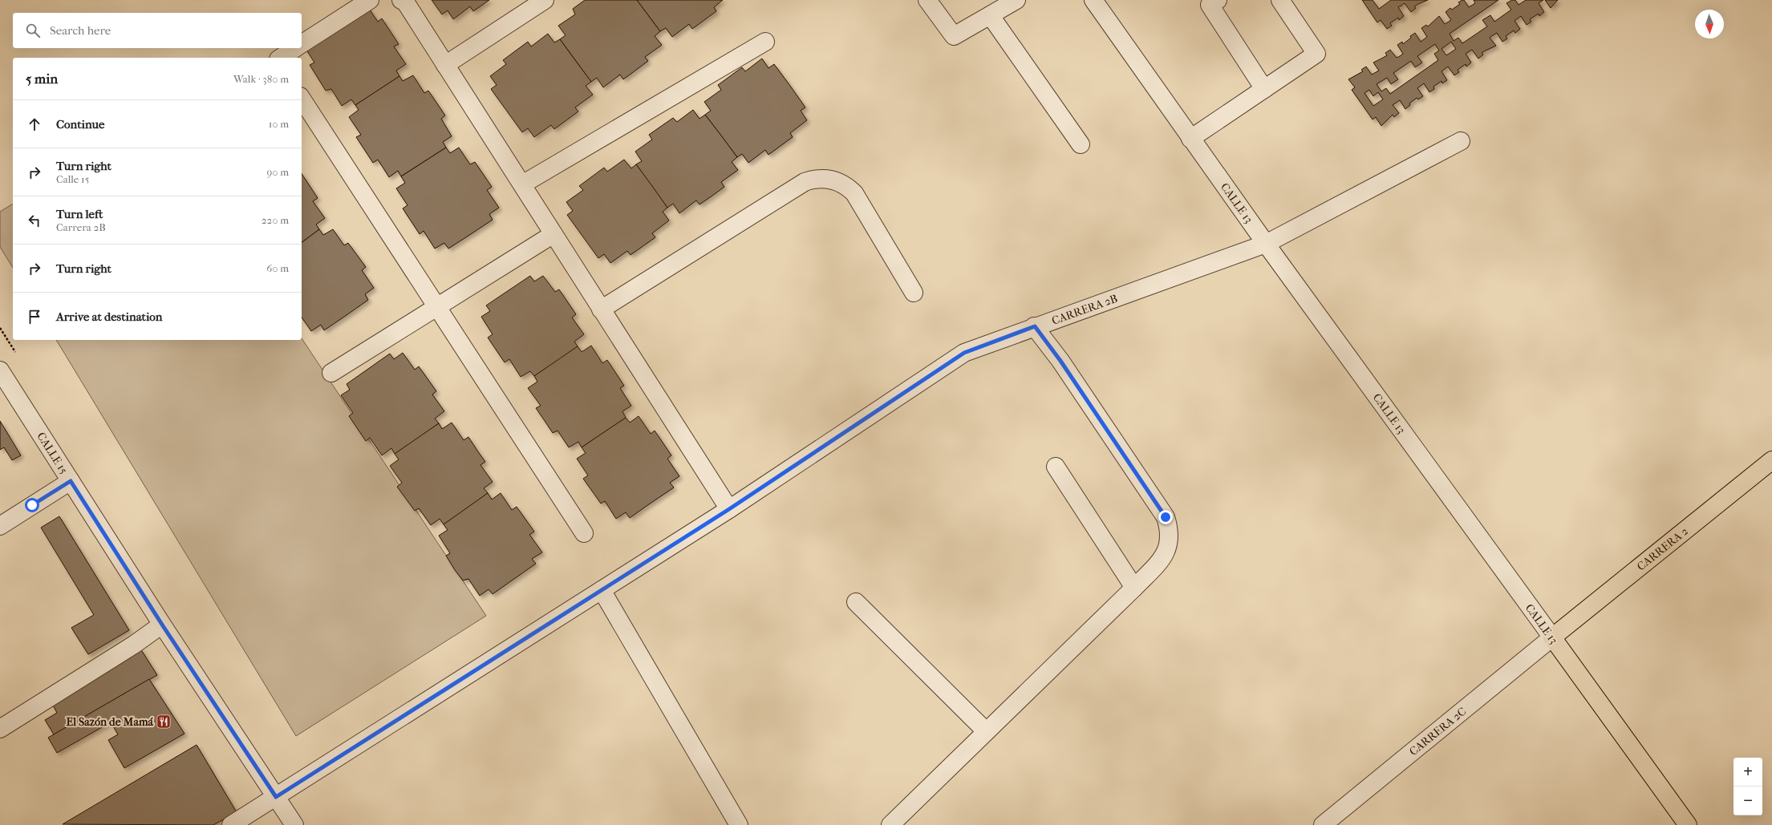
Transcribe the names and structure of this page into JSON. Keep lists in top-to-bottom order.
{
  "streets": {
    "main road": ["CALLE 13", "CARRERA 2"],
    "street": ["CARRERA 2B", "CALLE 15", "CARRERA 2C"]
  },
  "crossings": [
    ["CALLE 13", "CARRERA 2B"],
    ["CALLE 13", "CARRERA 2"],
    ["CALLE 13", "CARRERA 2C"],
    ["CARRERA 2B", "CALLE 15"],
    ["CARRERA 2", "CARRERA 2C"]
  ],
  "places": {
    "restaurant": ["El Sazón de Mamá"]
  },
  "north": "bottom",
  "page": {
    "search": "Search here",
    "heading": ["5 min", "Walk · 380 m"],
    "list": [
      ["Continue", "10 m"],
      ["Turn right", "Calle 15", "90 m"],
      ["Turn left", "Carrera 2B", "220 m"],
      ["Turn right", "60 m"],
      "Arrive at destination"
    ],
    "map_buttons": ["+", "−"]
  }
}
